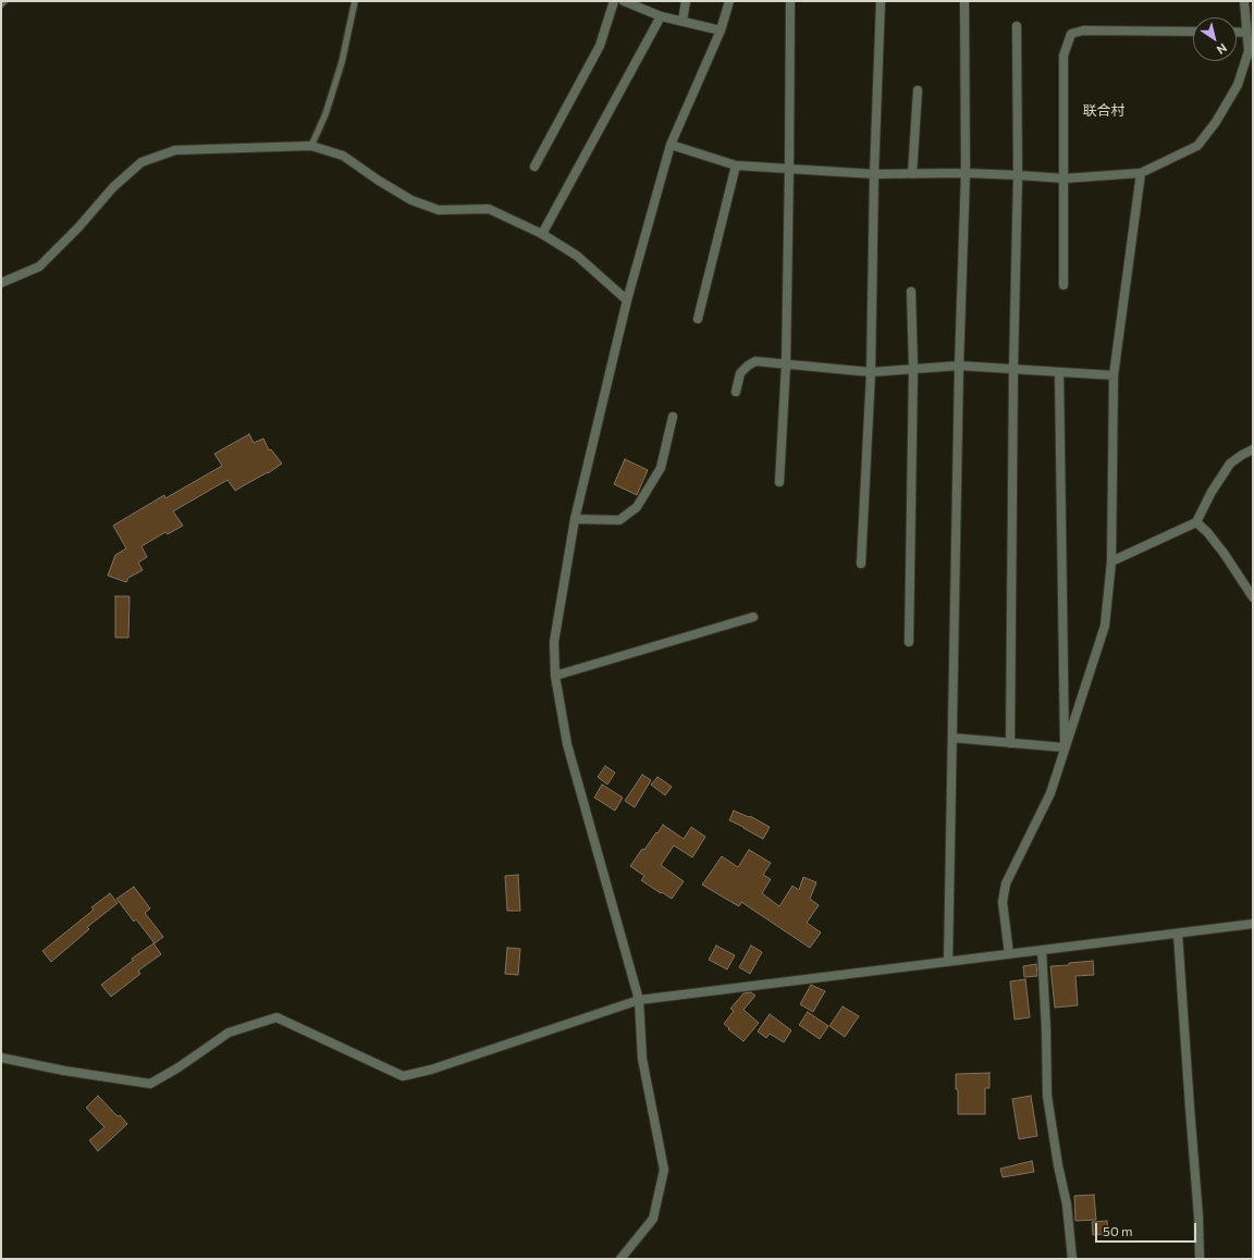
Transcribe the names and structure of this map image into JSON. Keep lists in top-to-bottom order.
{
  "districts": ["联合村"],
  "scale_bar": "50 m",
  "north": "bottom right"
}
